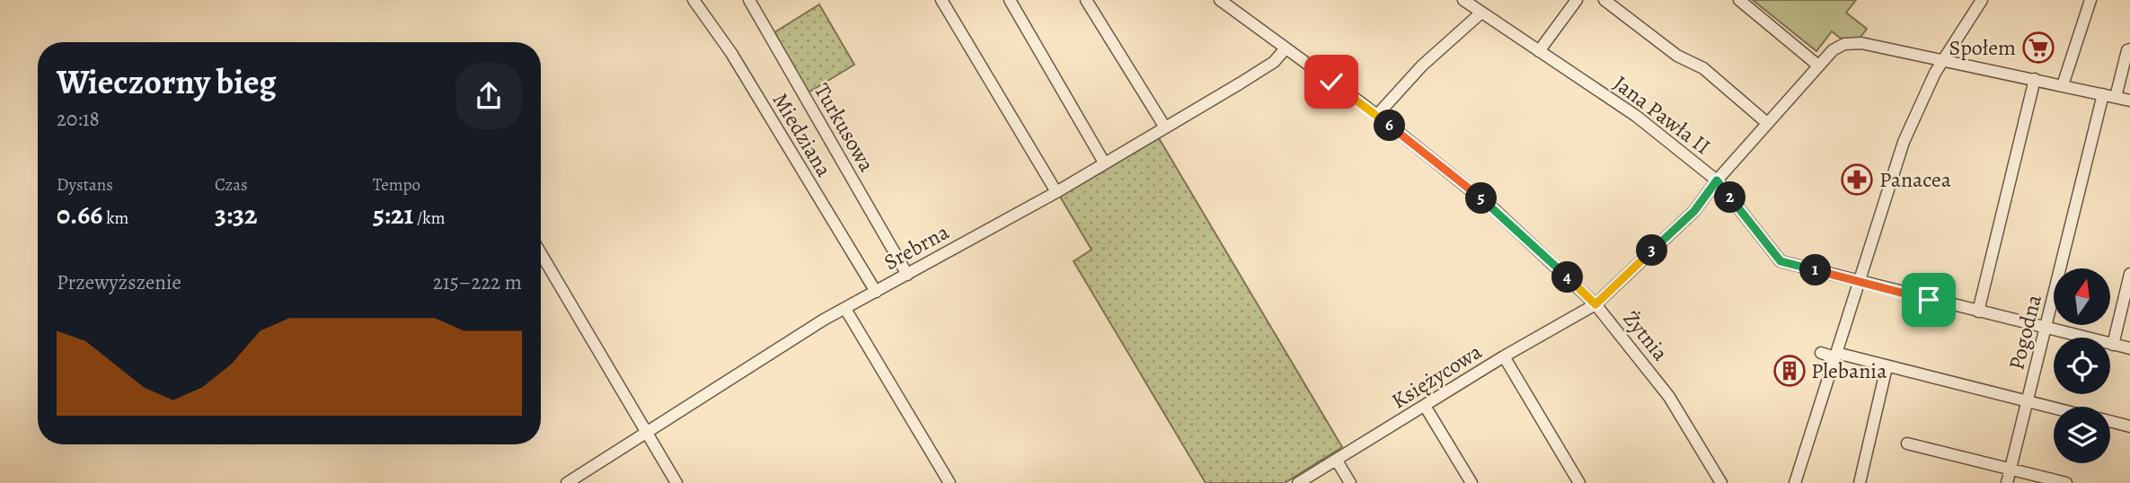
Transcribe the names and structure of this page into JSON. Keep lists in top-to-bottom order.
{
  "streets": {
    "street": [
      "Jana Pawła II",
      "Turkusowa",
      "Miedziana",
      "Srebrna",
      "Pogodna",
      "Żytnia",
      "Księżycowa"
    ]
  },
  "crossings": [
    ["Jana Pawła II", "Pogodna"],
    ["Jana Pawła II", "Księżycowa"],
    ["Turkusowa", "Srebrna"],
    ["Miedziana", "Srebrna"],
    ["Srebrna", "Żytnia"],
    ["Pogodna", "Księżycowa"],
    ["Żytnia", "Księżycowa"]
  ],
  "places": {
    "supermarket": ["Społem"],
    "pharmacy": ["Panacea"],
    "building": ["Plebania"]
  },
  "north": "top",
  "page": {
    "heading": ["Wieczorny bieg", "20:18"],
    "pins": [
      "6",
      "2",
      "5",
      "3",
      "1",
      "4"
    ],
    "stats": [
      ["Dystans", "0.66 km"],
      ["Czas", "3:32"],
      ["Tempo", "5:21 /km"]
    ],
    "chart": ["Przewyższenie", "215–222 m"]
  }
}
